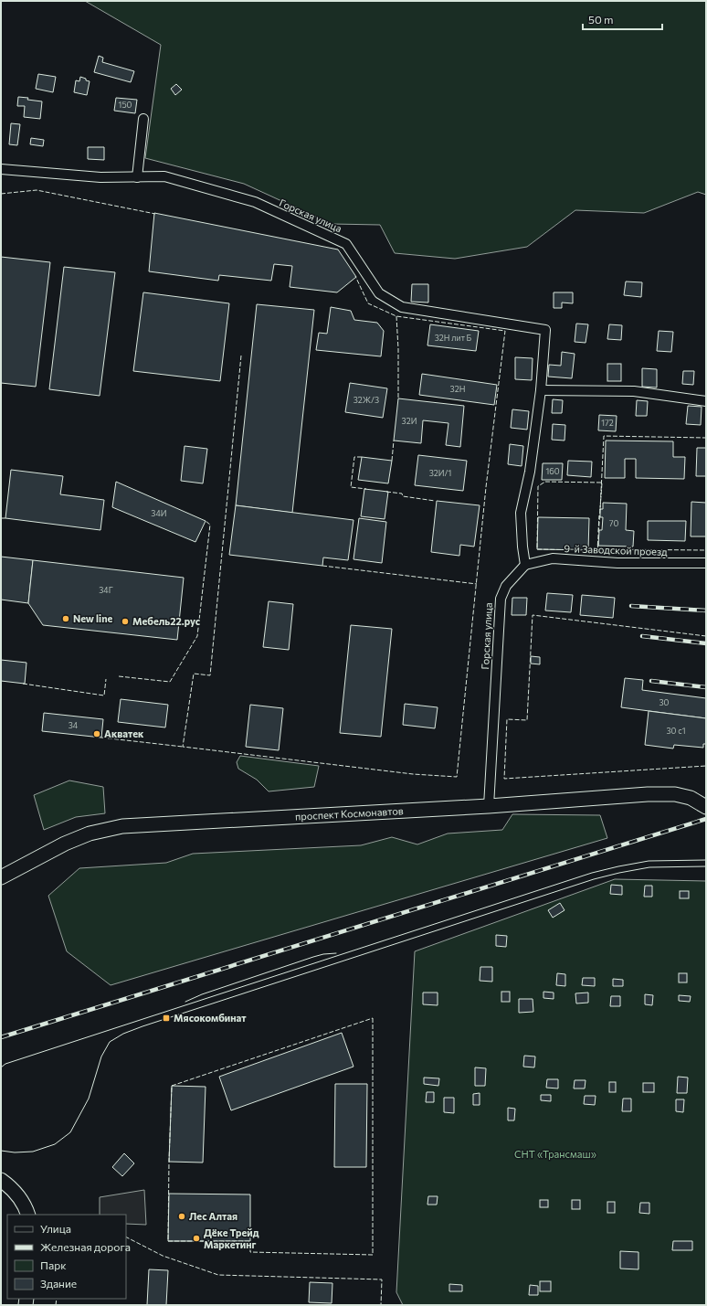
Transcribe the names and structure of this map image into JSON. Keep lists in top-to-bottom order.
{
  "streets": {
    "main road": ["проспект Космонавтов"],
    "street": ["Горская улица", "9-й Заводской проезд"]
  },
  "crossings": [
    ["Горская улица", "9-й Заводской проезд"],
    ["Горская улица", "проспект Космонавтов"]
  ],
  "parks": ["СНТ «Трансмаш»"],
  "places": {
    "other": [
      "New line",
      "Мебель22.рус",
      "Акватек",
      "Лес Алтая",
      "Дёке Трейд Маркетинг"
    ],
    "transit": ["Мясокомбинат"]
  },
  "house_numbers": [
    "150",
    "32Н лит Б",
    "32Н",
    "32Ж/3",
    "32И",
    "172",
    "160",
    "32И/1",
    "34И",
    "70",
    "34Г",
    "30",
    "34",
    "30 с1"
  ],
  "legend": [
    "Улица",
    "Железная дорога",
    "Парк",
    "Здание"
  ],
  "scale_bar": "50 m"
}
